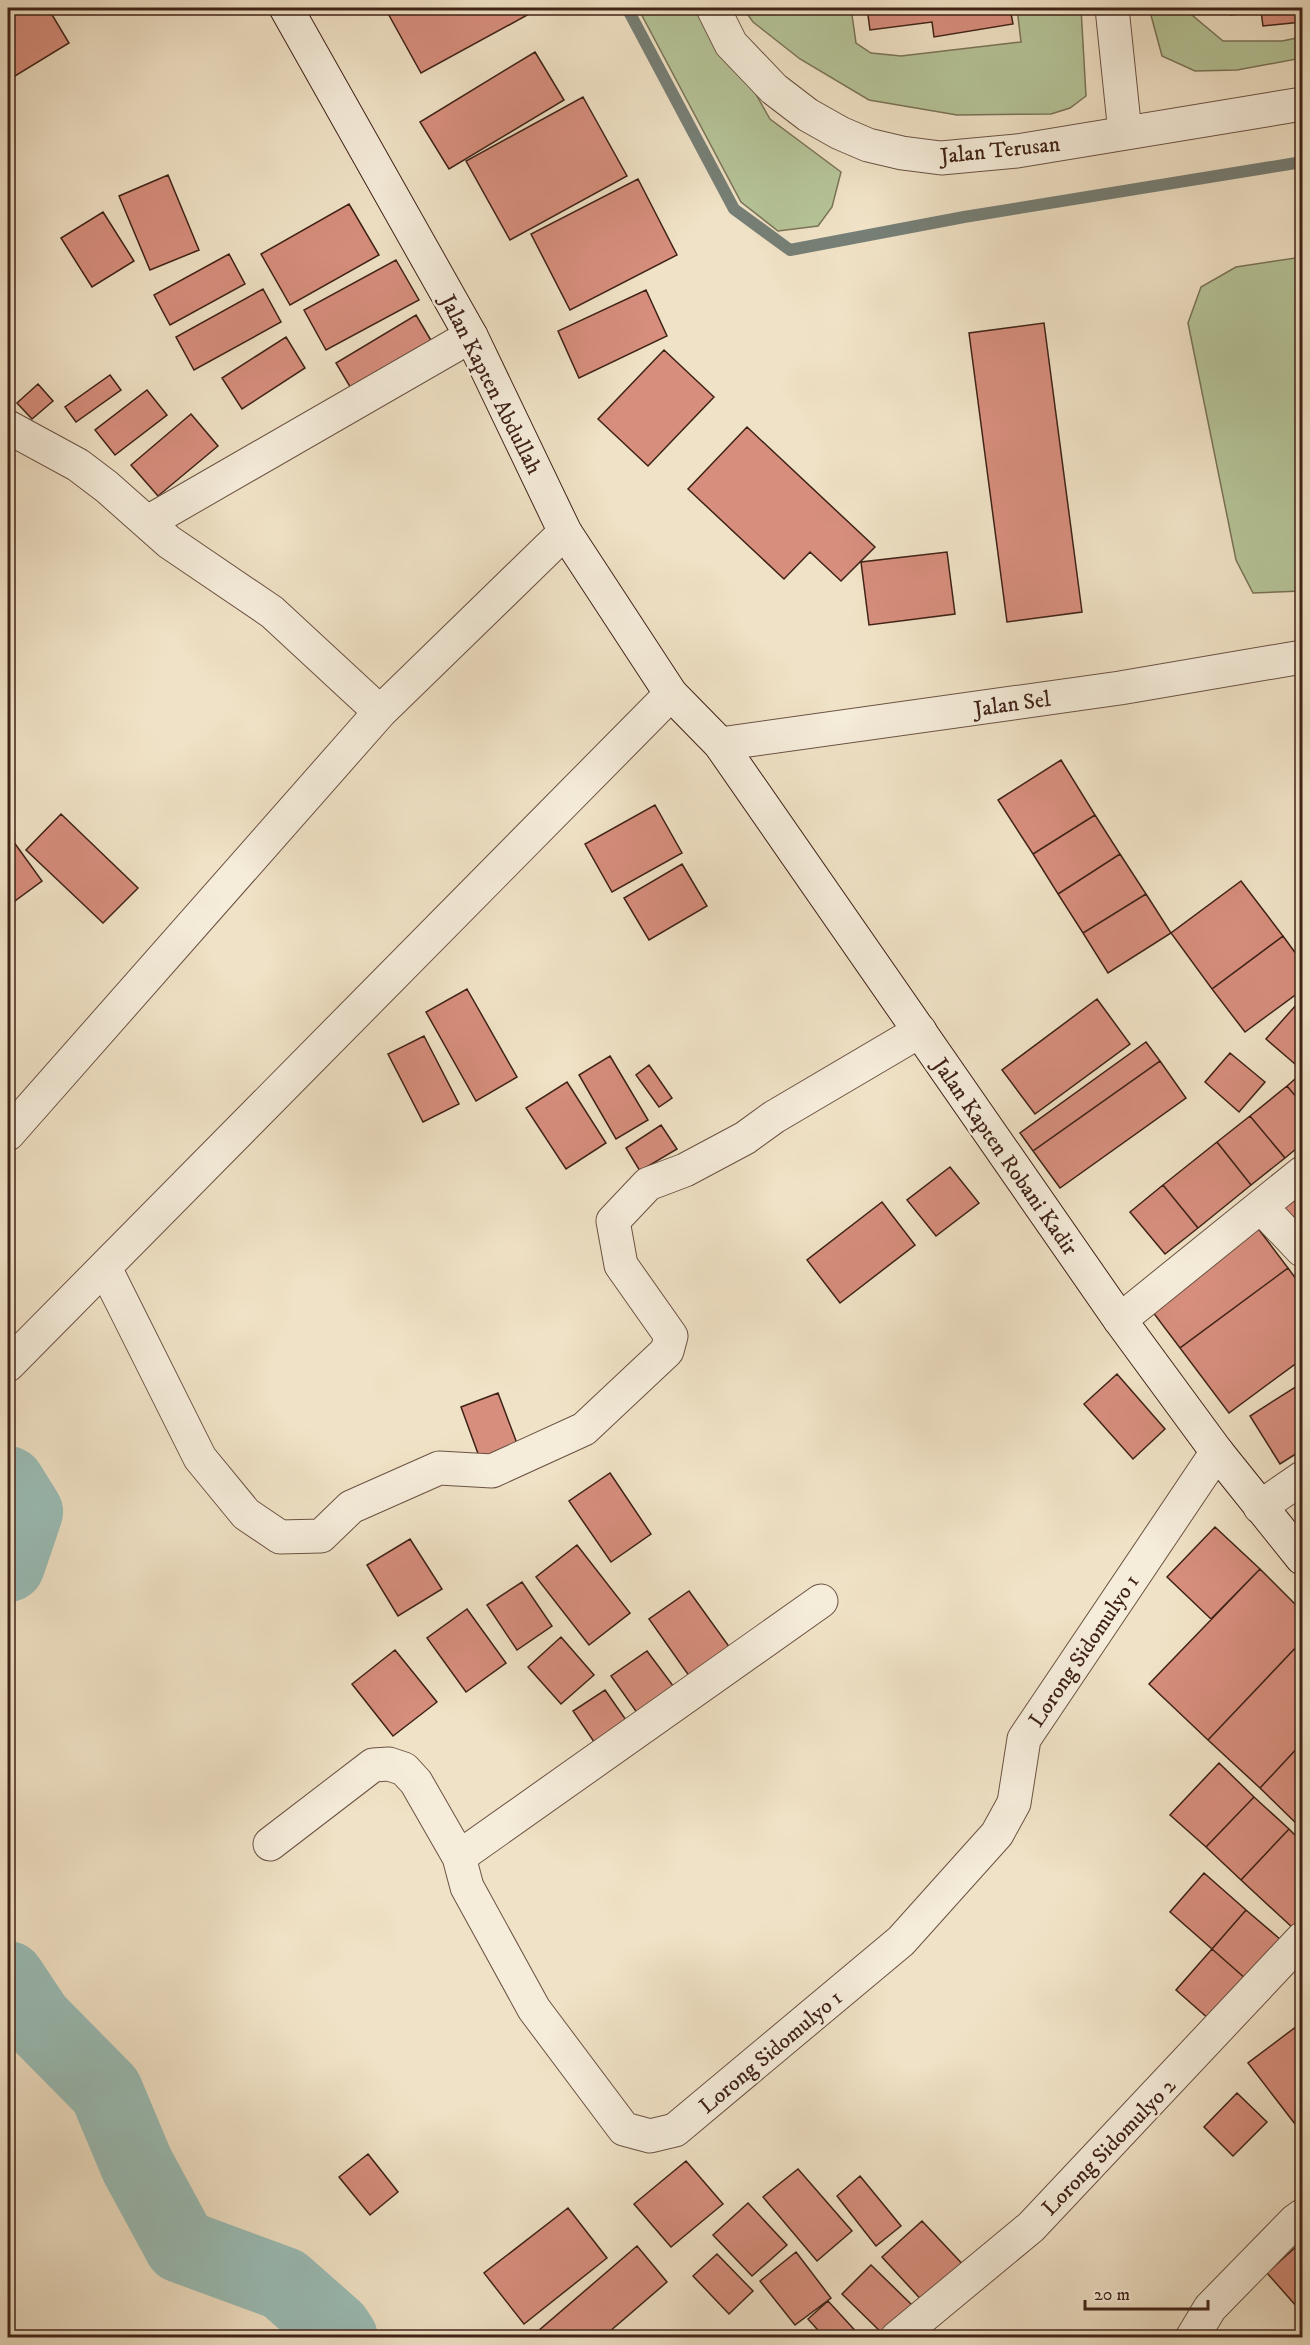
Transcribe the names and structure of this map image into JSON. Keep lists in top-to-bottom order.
{
  "streets": {
    "street": [
      "Jalan Terusan",
      "Jalan Kapten Abdullah",
      "Jalan Sel",
      "Jalan Kapten Robani Kadir",
      "Lorong Sidomulyo 1",
      "Lorong Sidomulyo 2"
    ]
  },
  "crossings": [
    ["Jalan Kapten Abdullah", "Jalan Sel"],
    ["Jalan Kapten Abdullah", "Jalan Kapten Robani Kadir"],
    ["Jalan Sel", "Jalan Kapten Robani Kadir"],
    ["Jalan Kapten Robani Kadir", "Lorong Sidomulyo 1"]
  ],
  "scale_bar": "20 m"
}
